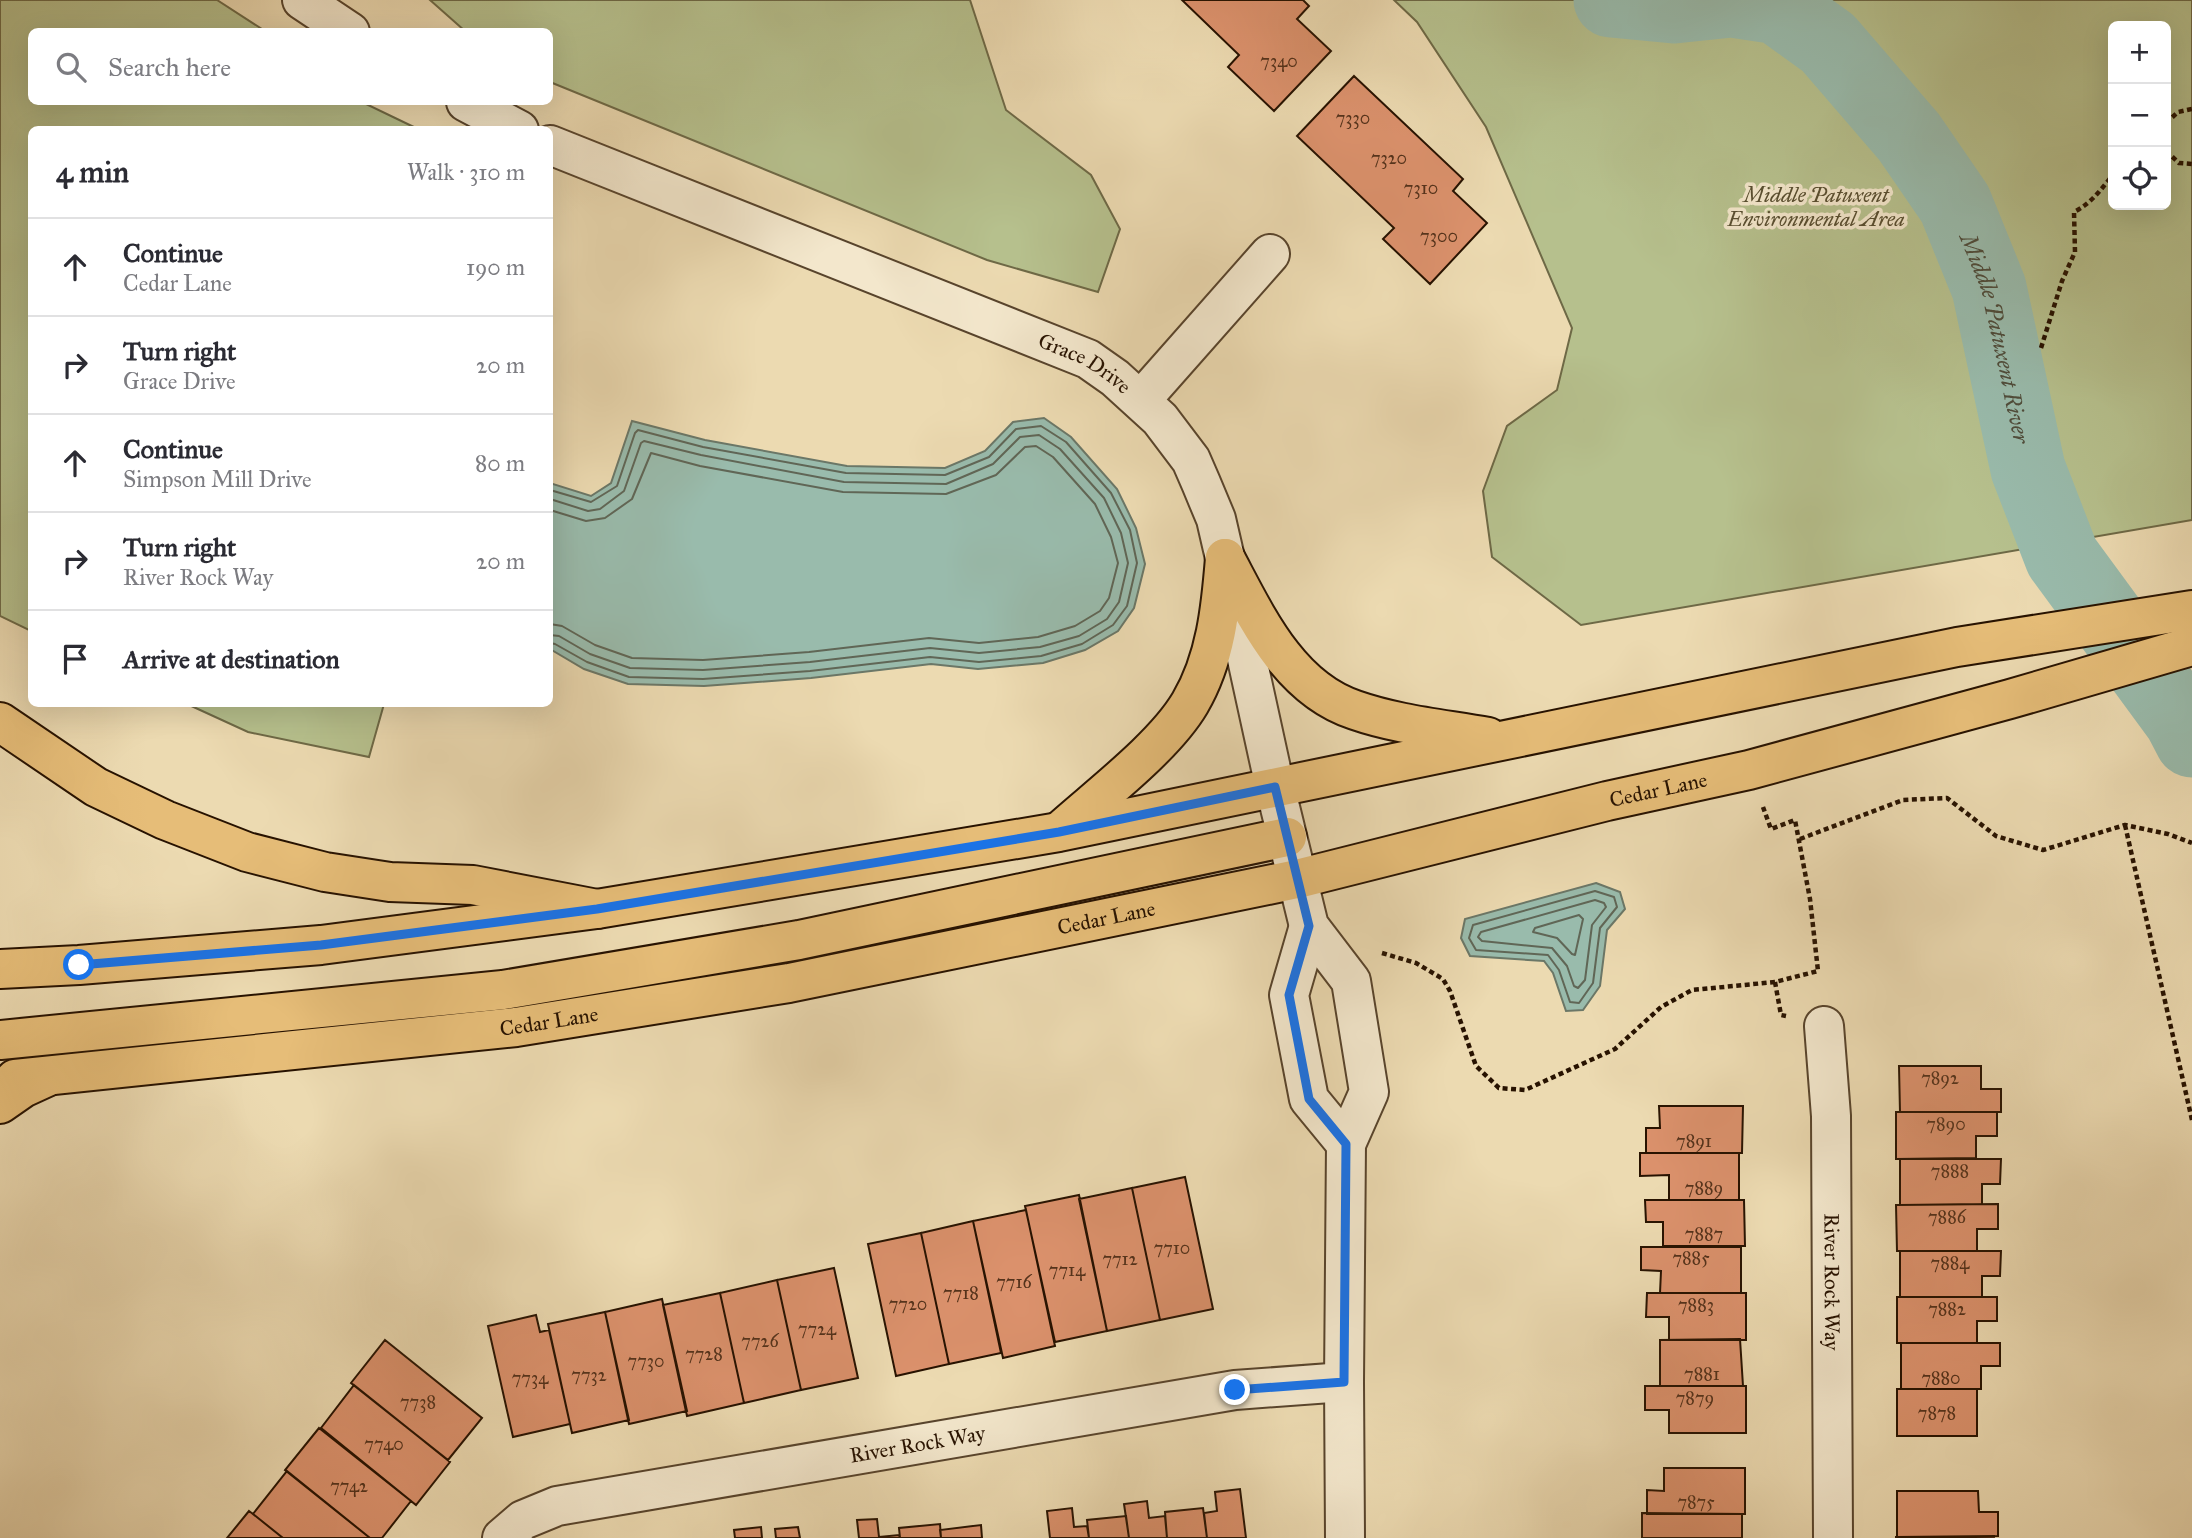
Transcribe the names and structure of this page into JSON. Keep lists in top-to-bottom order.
{
  "streets": {
    "main road": ["Cedar Lane"],
    "street": ["Grace Drive", "River Rock Way"]
  },
  "crossings": [
    ["Grace Drive", "Cedar Lane"]
  ],
  "water": ["Middle Patuxent River"],
  "parks": ["Middle Patuxent Environmental Area"],
  "house_numbers": [
    "7340",
    "7330",
    "7320",
    "7310",
    "7300",
    "7892",
    "7890",
    "7891",
    "7888",
    "7889",
    "7886",
    "7887",
    "7710",
    "7885",
    "7712",
    "7884",
    "7714",
    "7716",
    "7718",
    "7720",
    "7883",
    "7882",
    "7724",
    "7726",
    "7728",
    "7730",
    "7881",
    "7732",
    "7734",
    "7880",
    "7879",
    "7738",
    "7878",
    "7740",
    "7742",
    "7875"
  ],
  "page": {
    "map_buttons": ["+", "−"],
    "search": "Search here",
    "heading": ["4 min", "Walk · 310 m"],
    "list": [
      ["Continue", "Cedar Lane", "190 m"],
      ["Turn right", "Grace Drive", "20 m"],
      ["Continue", "Simpson Mill Drive", "80 m"],
      ["Turn right", "River Rock Way", "20 m"],
      "Arrive at destination"
    ]
  }
}
